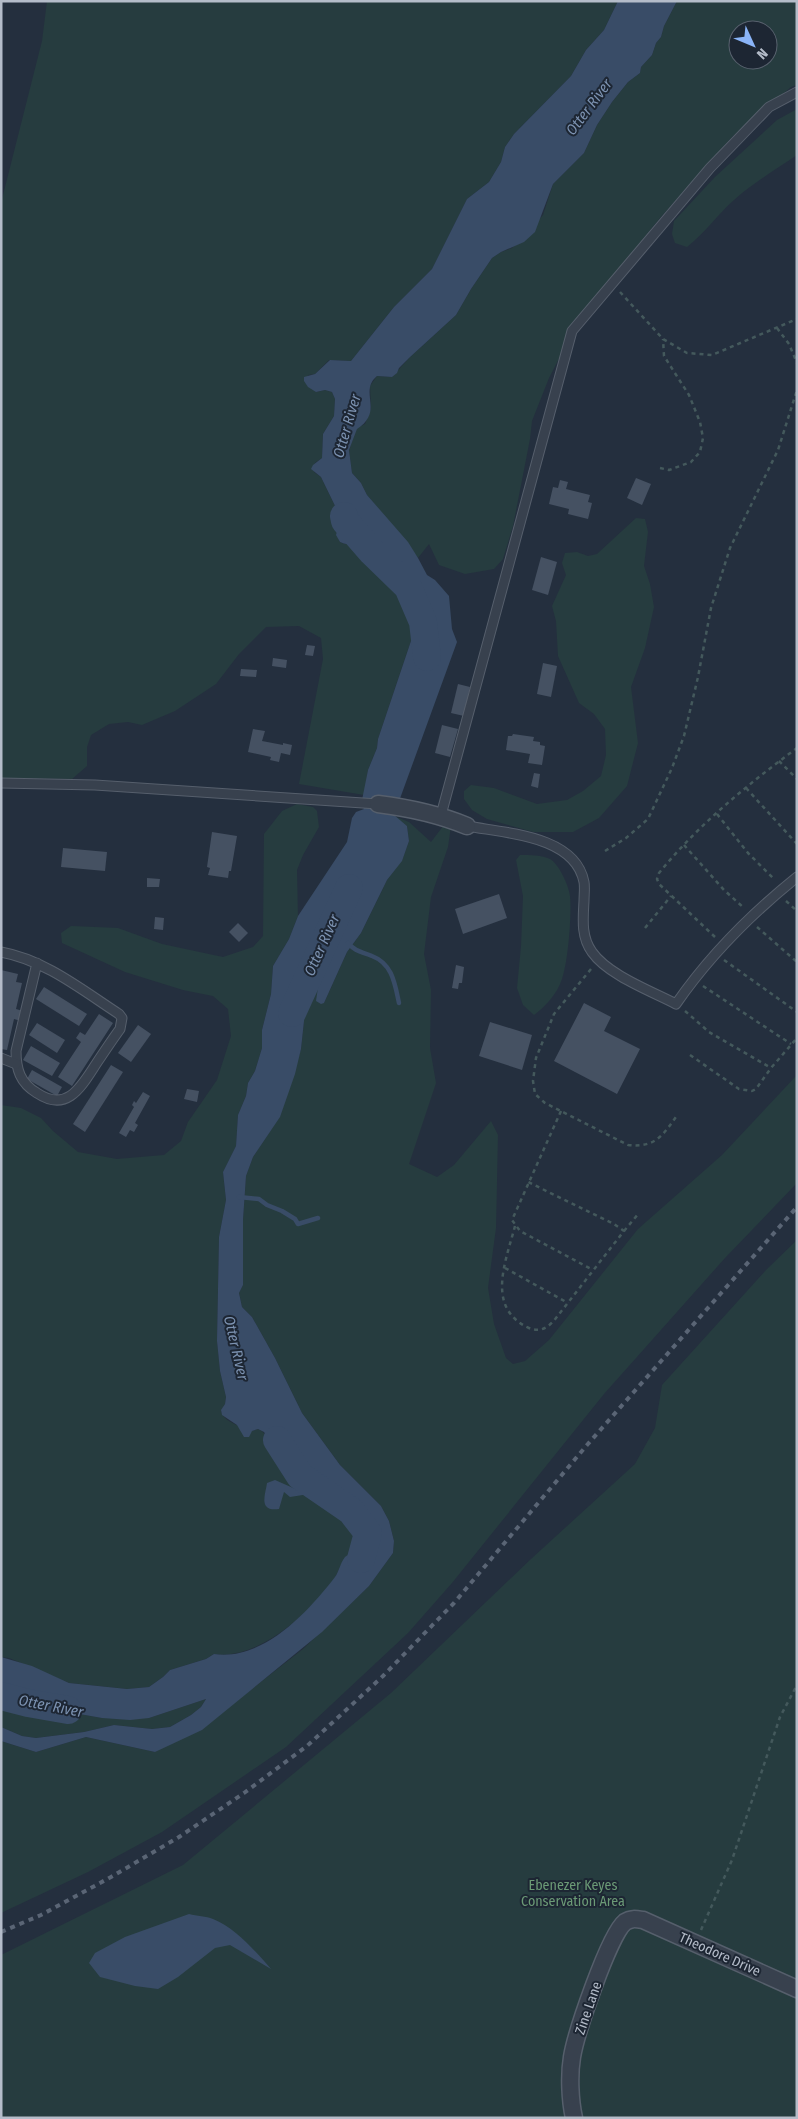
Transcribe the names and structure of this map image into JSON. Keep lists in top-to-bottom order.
{
  "streets": {
    "street": ["Theodore Drive", "Zine Lane"]
  },
  "crossings": [
    ["Theodore Drive", "Zine Lane"]
  ],
  "water": ["Otter River"],
  "parks": ["Ebenezer Keyes Conservation Area"],
  "north": "bottom right"
}
